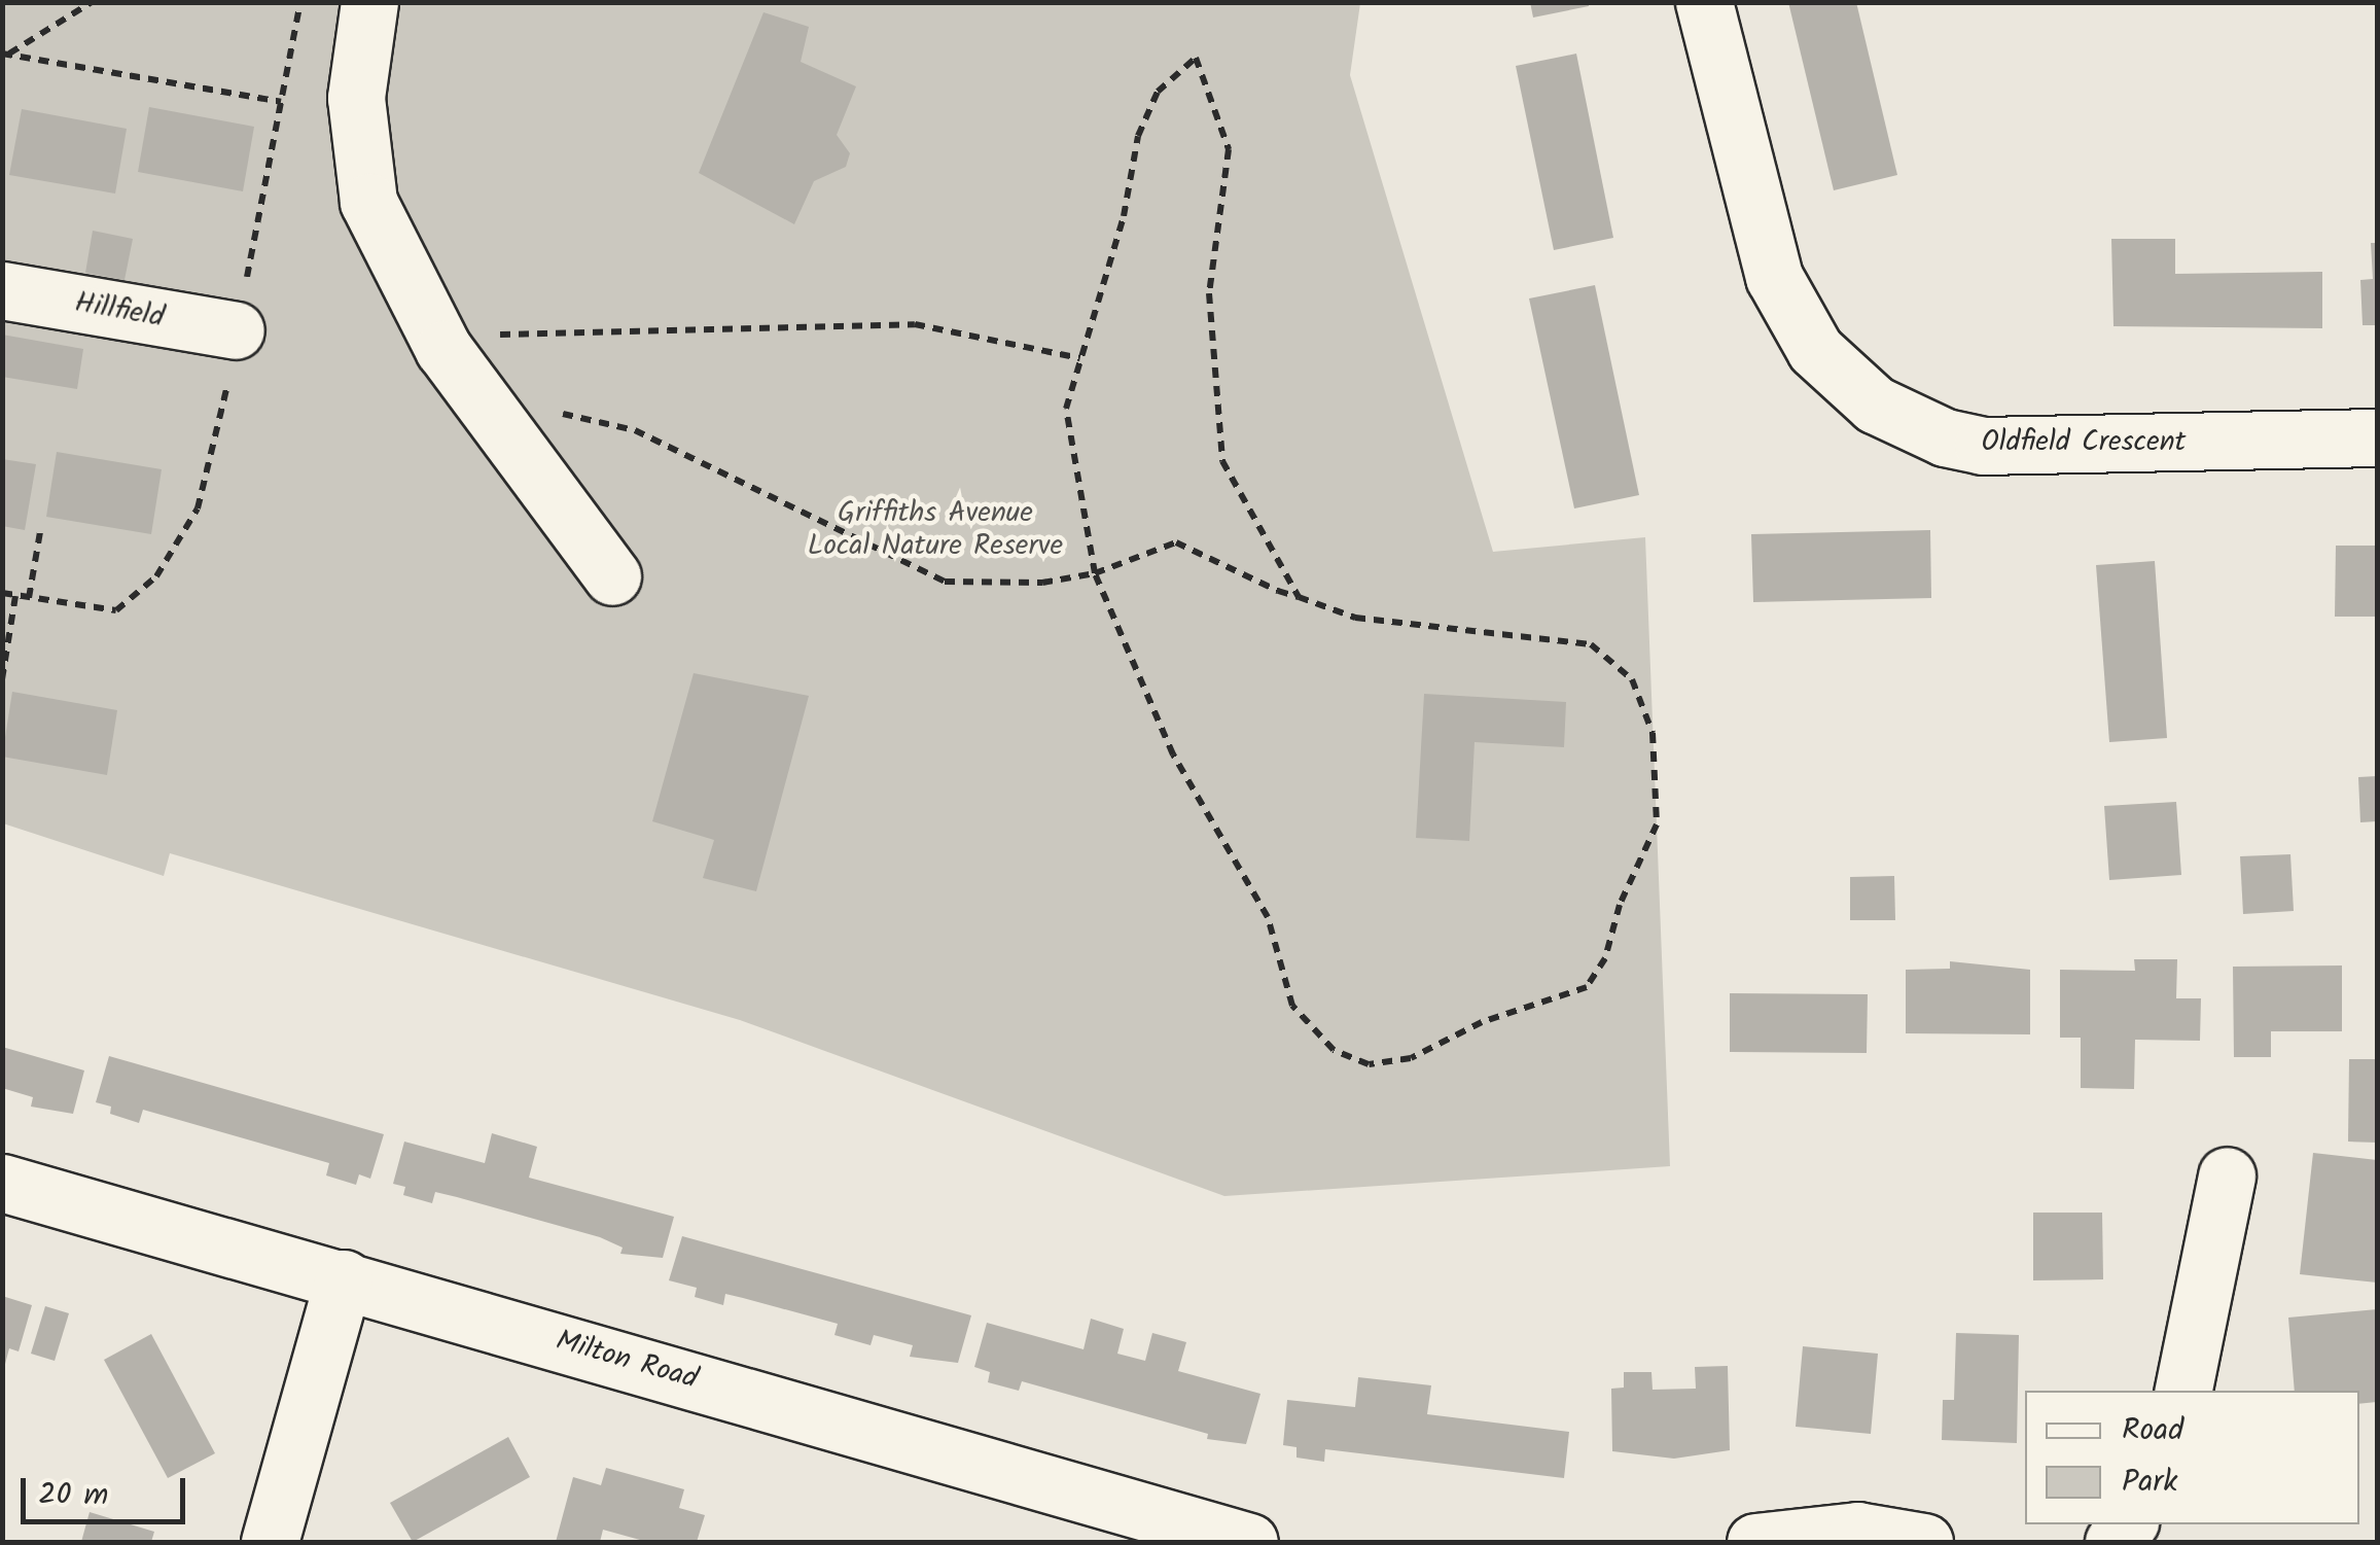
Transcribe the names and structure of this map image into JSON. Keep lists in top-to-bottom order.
{
  "streets": {
    "street": ["Hillfield", "Oldfield Crescent", "Milton Road"]
  },
  "parks": ["Griffiths Avenue Local Nature Reserve"],
  "legend": ["Road", "Park"],
  "scale_bar": "20 m"
}
